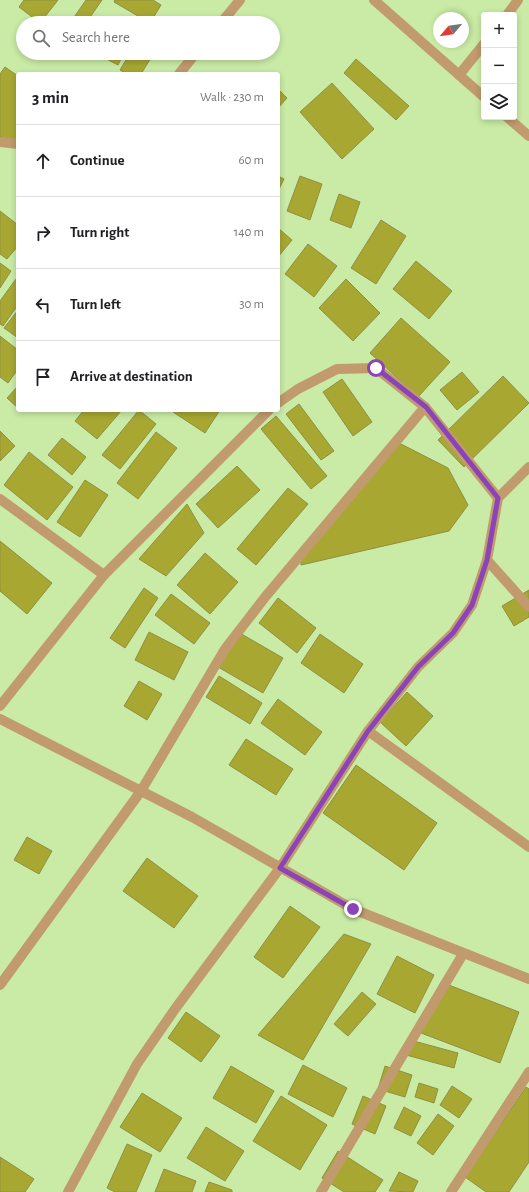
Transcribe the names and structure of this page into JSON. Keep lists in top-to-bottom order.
{
  "north": "bottom left",
  "page": {
    "map_buttons": ["+", "−"],
    "search": "Search here",
    "heading": ["3 min", "Walk · 230 m"],
    "list": [
      ["Continue", "60 m"],
      ["Turn right", "140 m"],
      ["Turn left", "30 m"],
      "Arrive at destination"
    ]
  }
}
